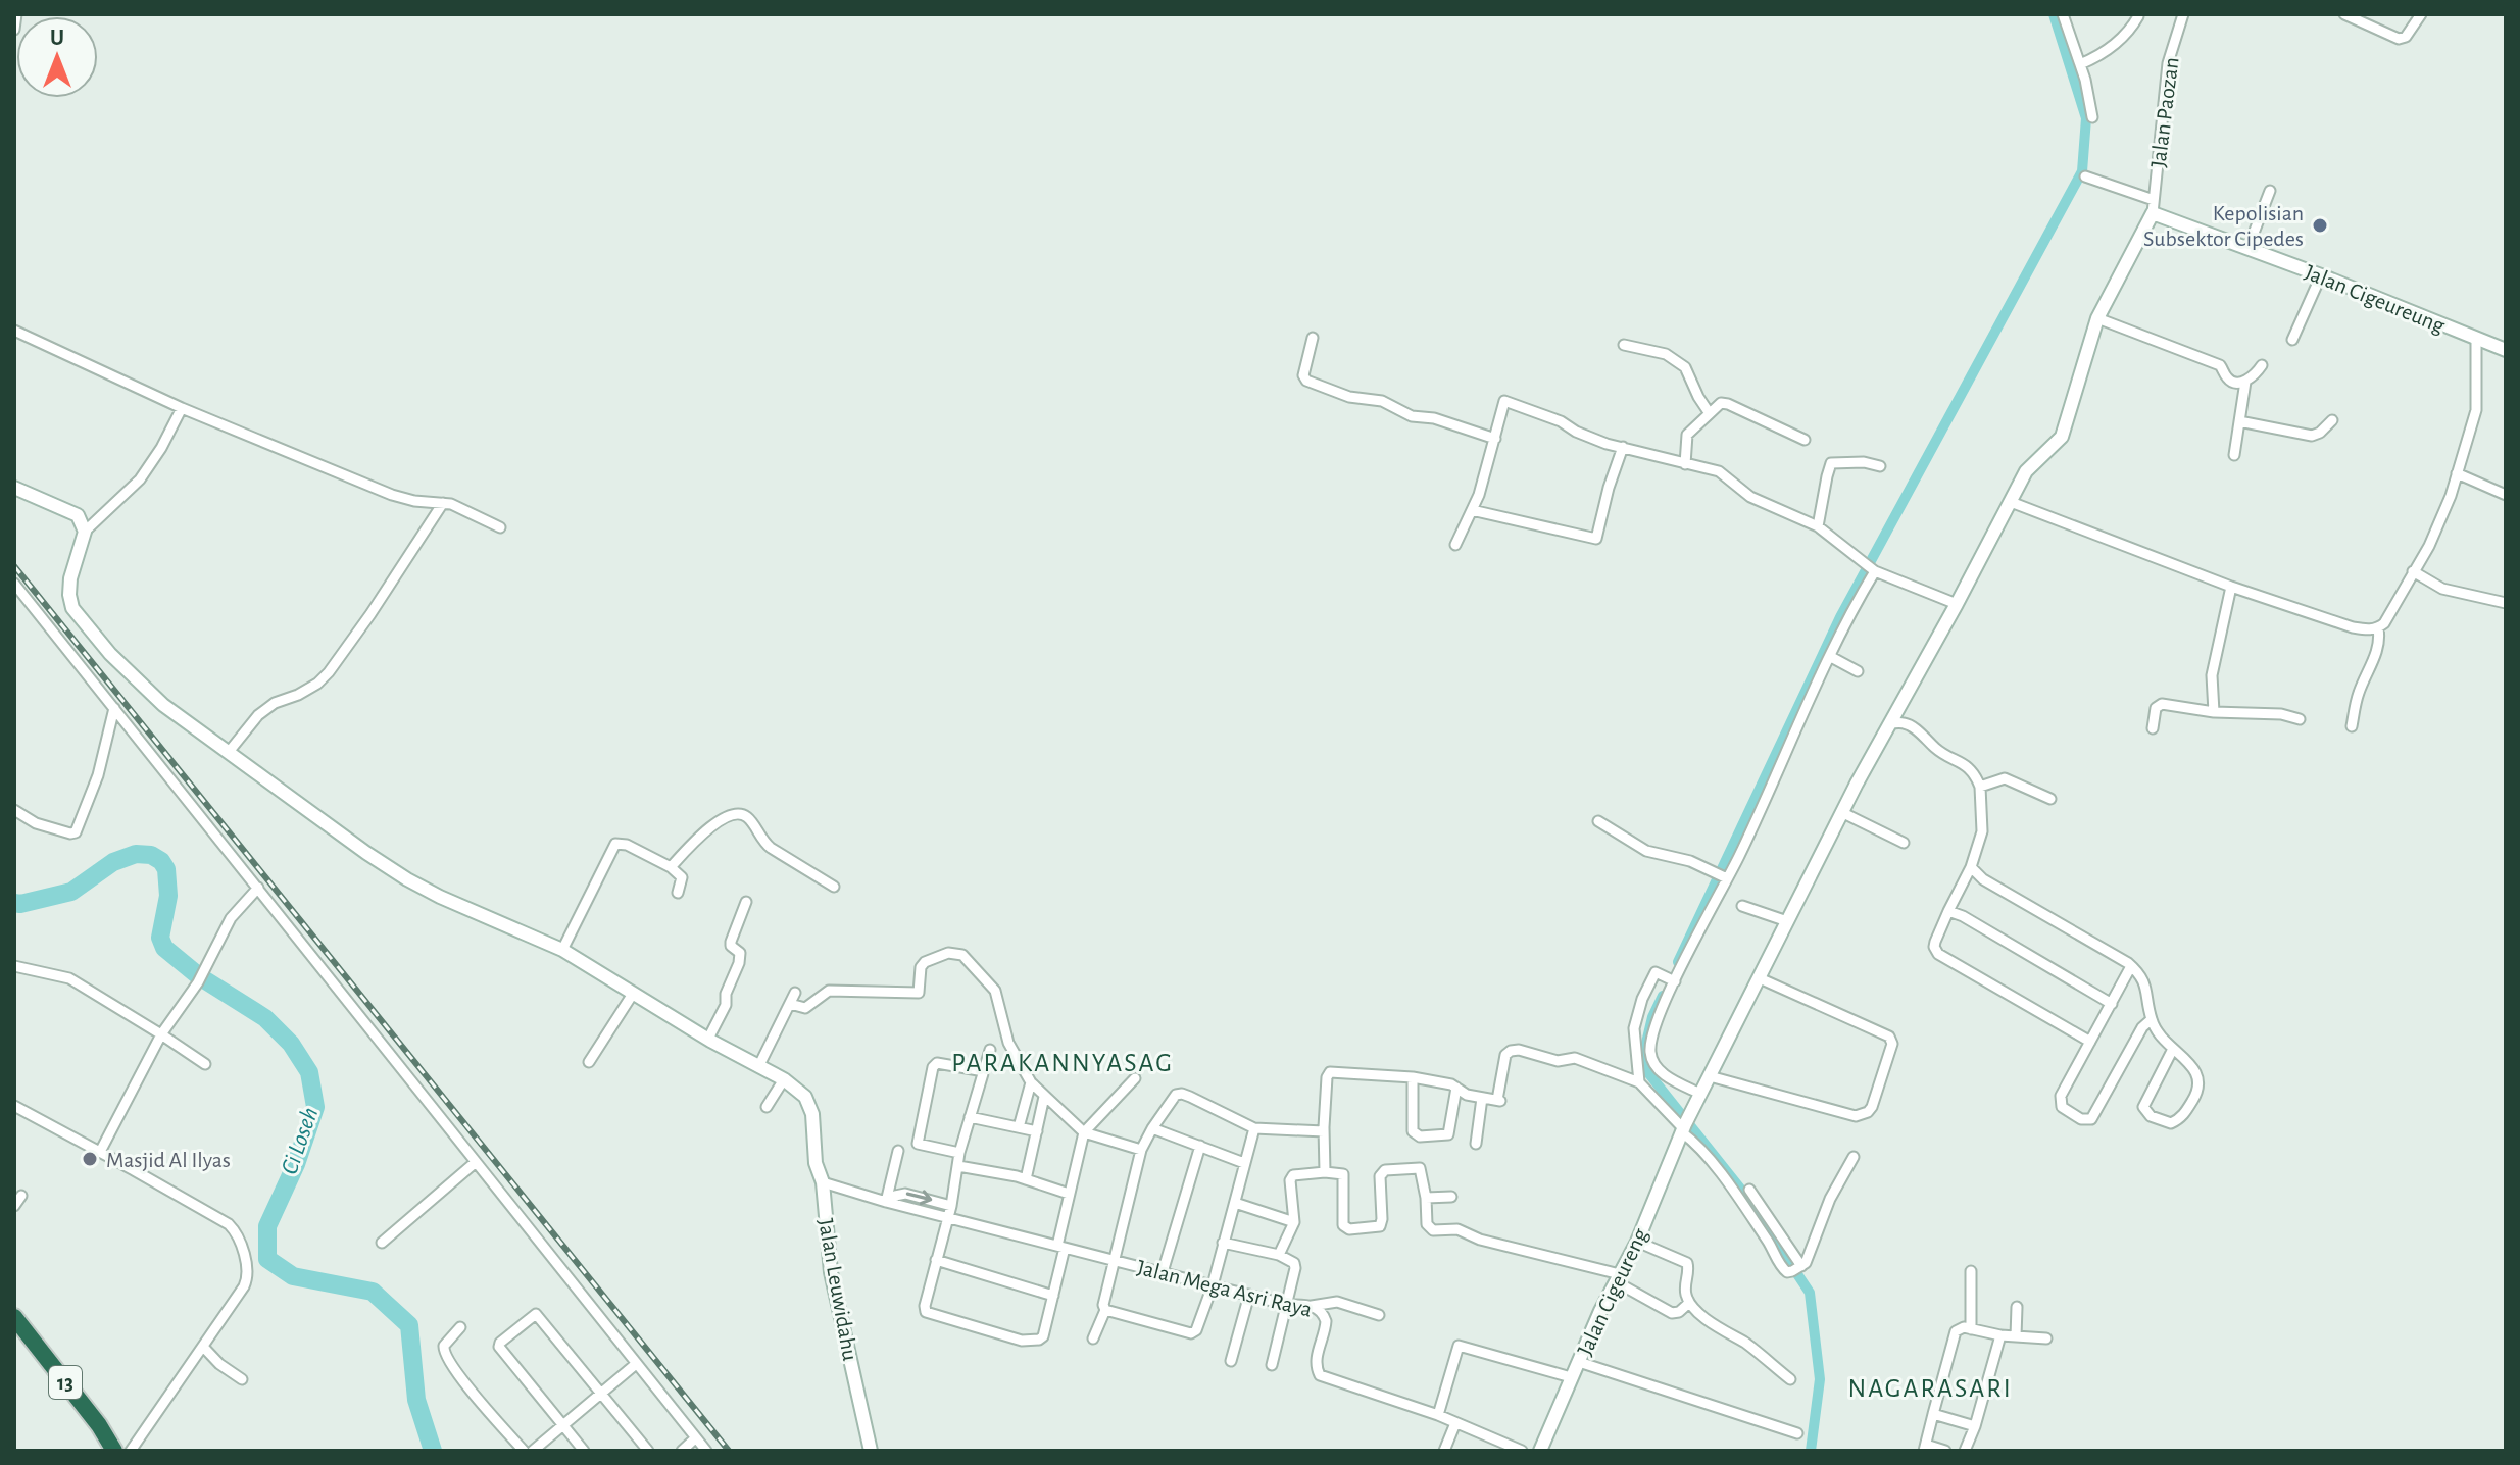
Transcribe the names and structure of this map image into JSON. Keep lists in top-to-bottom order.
{
  "streets": {
    "highway": ["13"],
    "street": [
      "Jalan Paozan",
      "Jalan Cigeureung",
      "Jalan Mega Asri Raya",
      "Jalan Leuwidahu",
      "Jalan Cigeureng"
    ]
  },
  "crossings": [
    ["Jalan Paozan", "Jalan Cigeureung"],
    ["Jalan Paozan", "Jalan Cigeureng"],
    ["Jalan Cigeureung", "Jalan Cigeureng"],
    ["Jalan Mega Asri Raya", "Jalan Leuwidahu"]
  ],
  "districts": ["PARAKANNYASAG", "NAGARASARI"],
  "water": ["Ci Loseh"],
  "places": ["Kepolisian Subsektor Cipedes", "Masjid Al Ilyas"],
  "north": "top"
}
